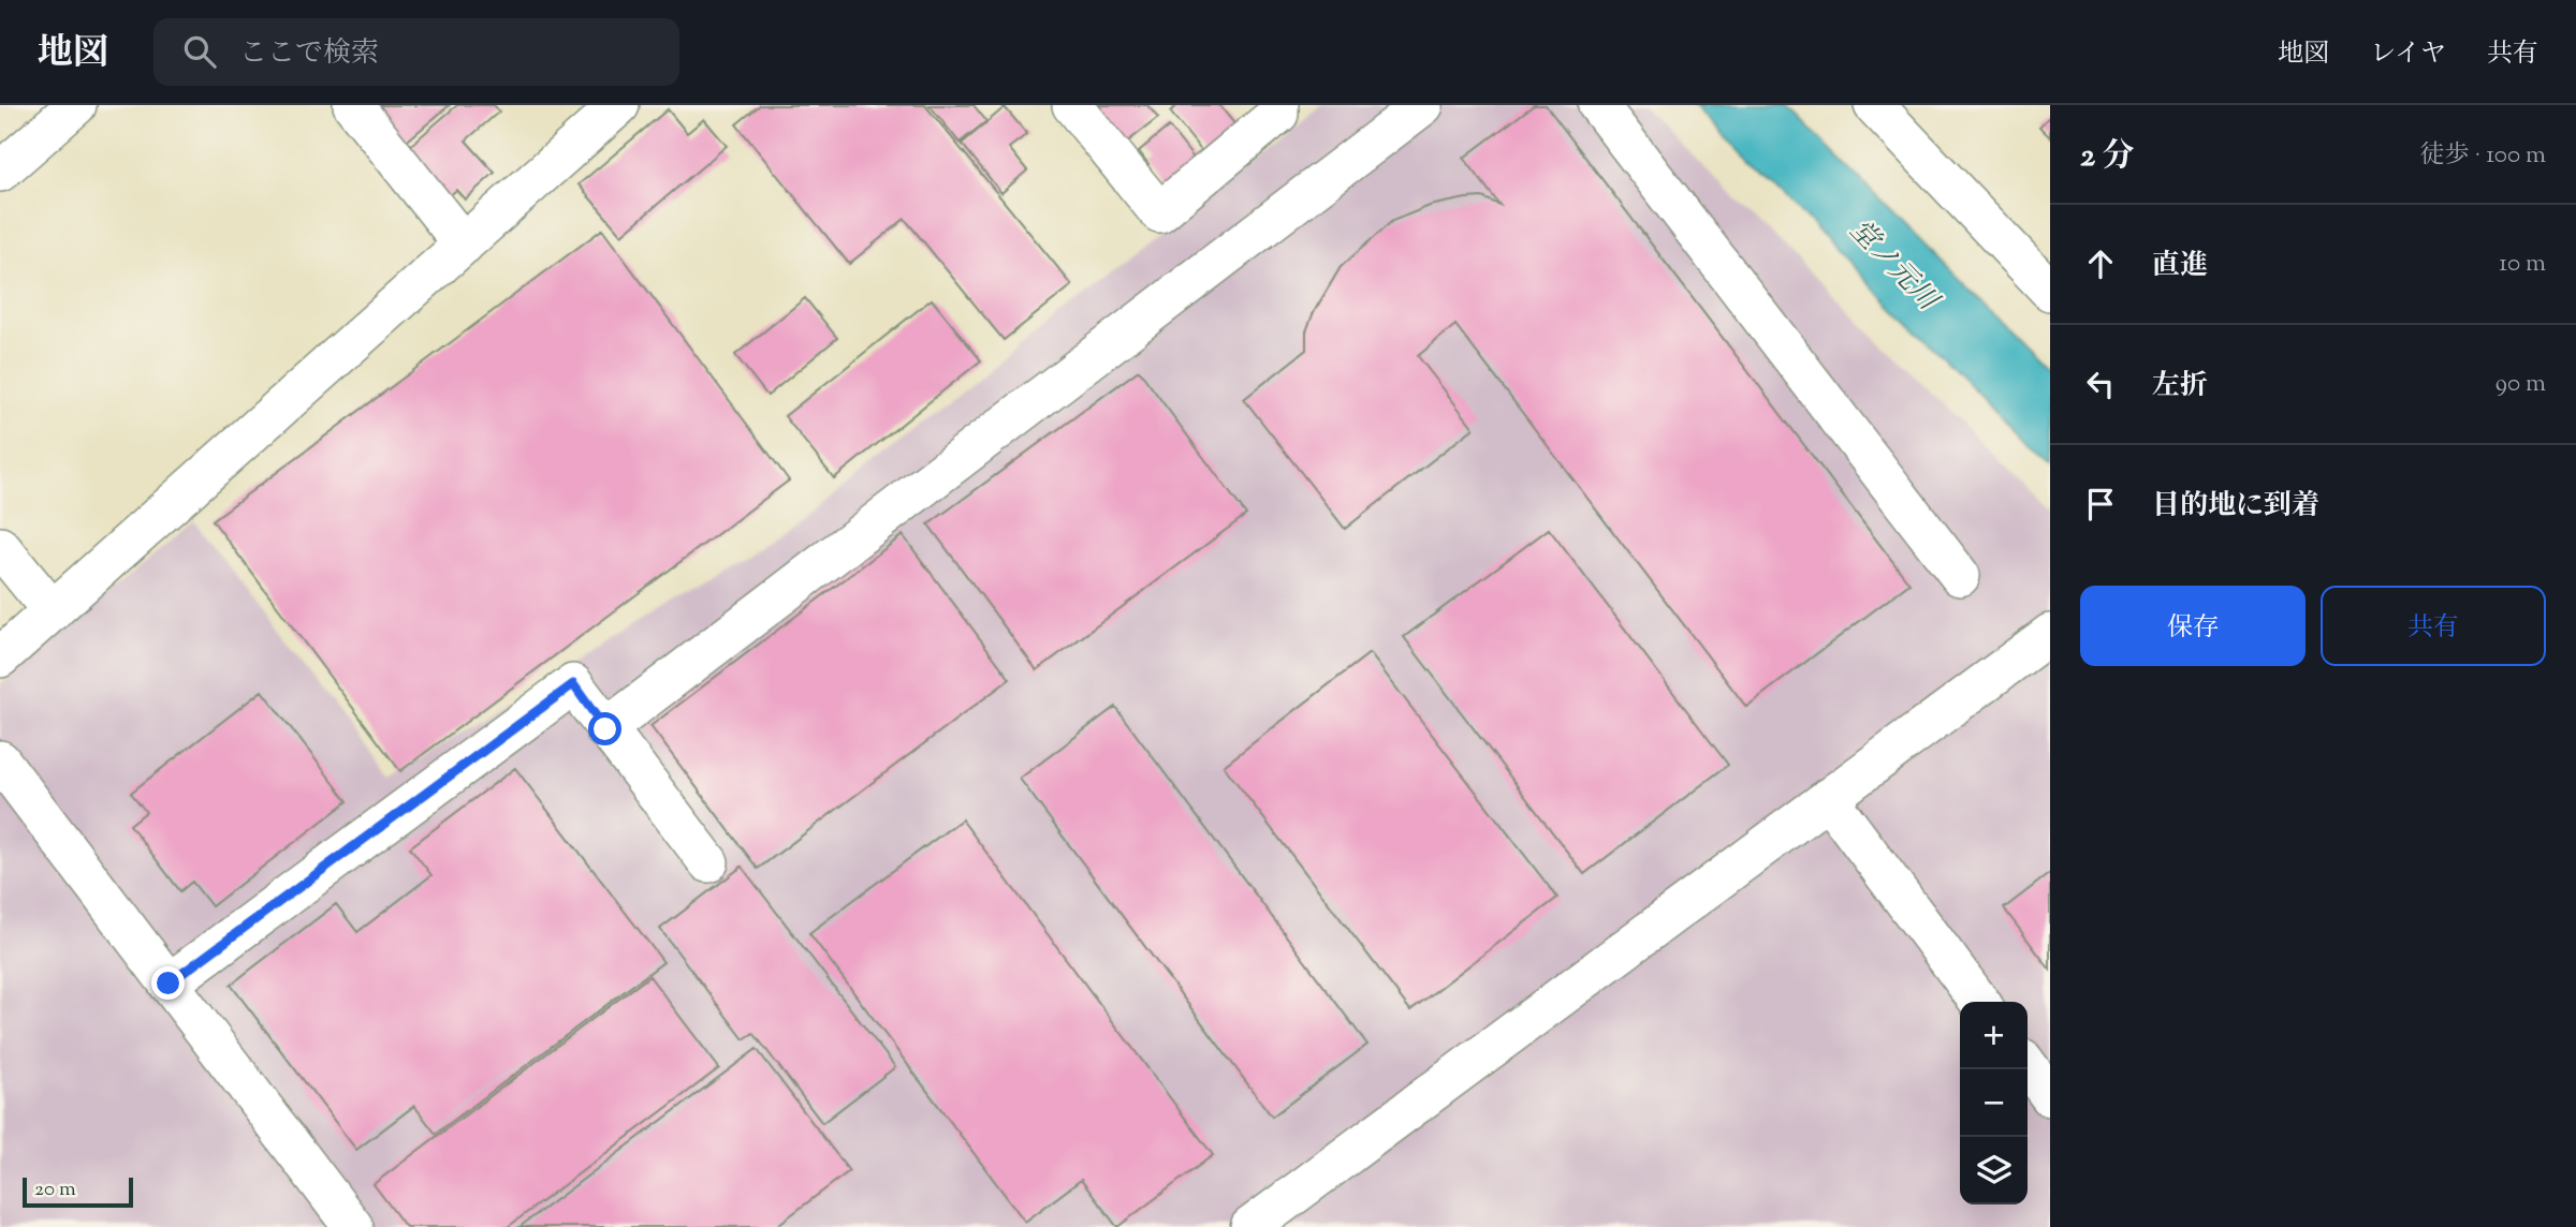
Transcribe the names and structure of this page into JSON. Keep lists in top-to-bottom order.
{
  "water": ["堂ノ元川"],
  "scale_bar": "20 m",
  "page": {
    "header": "地図",
    "search": "ここで検索",
    "nav": ["地図", "レイヤ", "共有"],
    "heading": ["2 分", "徒歩 · 100 m"],
    "list": [
      ["直進", "10 m"],
      ["左折", "90 m"],
      "目的地に到着"
    ],
    "buttons": ["保存", "共有"],
    "map_buttons": ["+", "−"],
    "scale": "20 m"
  }
}
